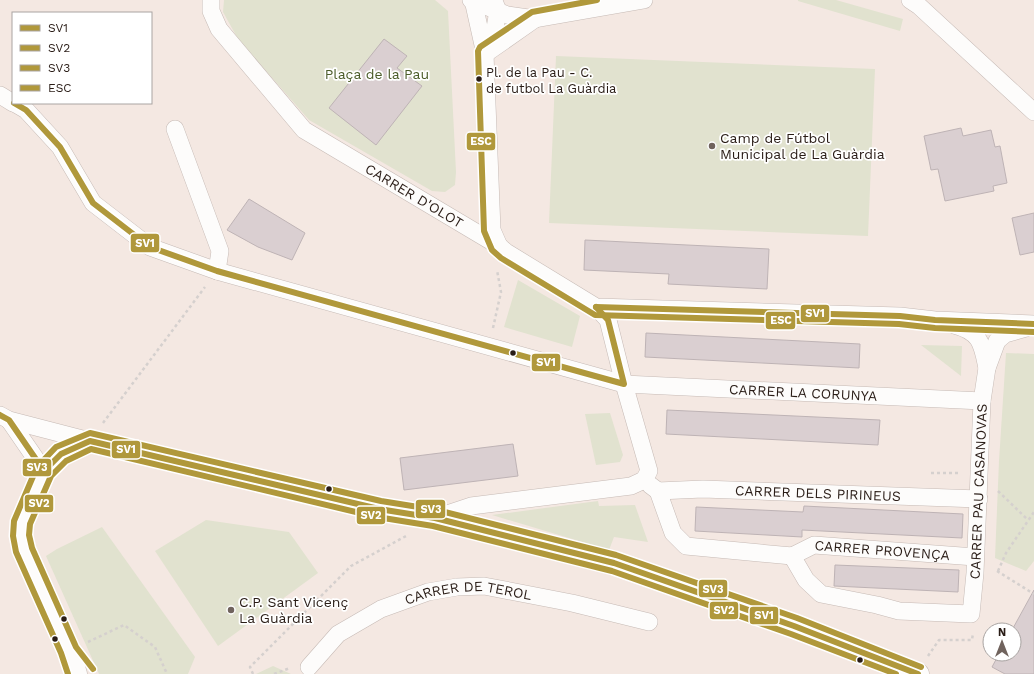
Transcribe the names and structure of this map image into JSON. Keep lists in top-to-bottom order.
{
  "streets": {
    "street": [
      "CARRER D'OLOT",
      "CARRER LA CORUNYA",
      "CARRER PAU CASANOVAS",
      "CARRER DELS PIRINEUS",
      "CARRER PROVENÇA",
      "CARRER DE TEROL"
    ]
  },
  "crossings": [
    ["CARRER D'OLOT", "CARRER PAU CASANOVAS"],
    ["CARRER LA CORUNYA", "CARRER PAU CASANOVAS"],
    ["CARRER PAU CASANOVAS", "CARRER DELS PIRINEUS"],
    ["CARRER PAU CASANOVAS", "CARRER PROVENÇA"]
  ],
  "parks": ["Plaça de la Pau"],
  "places": ["Pl. de la Pau - C. de futbol La Guàrdia", "Camp de Fútbol Municipal de La Guàrdia", "C.P. Sant Vicenç La Guàrdia"],
  "lines": [
    "transit line ESC",
    "transit line SV1",
    "transit line SV3",
    "transit line SV2"
  ],
  "legend": [
    "SV1",
    "SV2",
    "SV3",
    "ESC"
  ],
  "north": "top"
}
